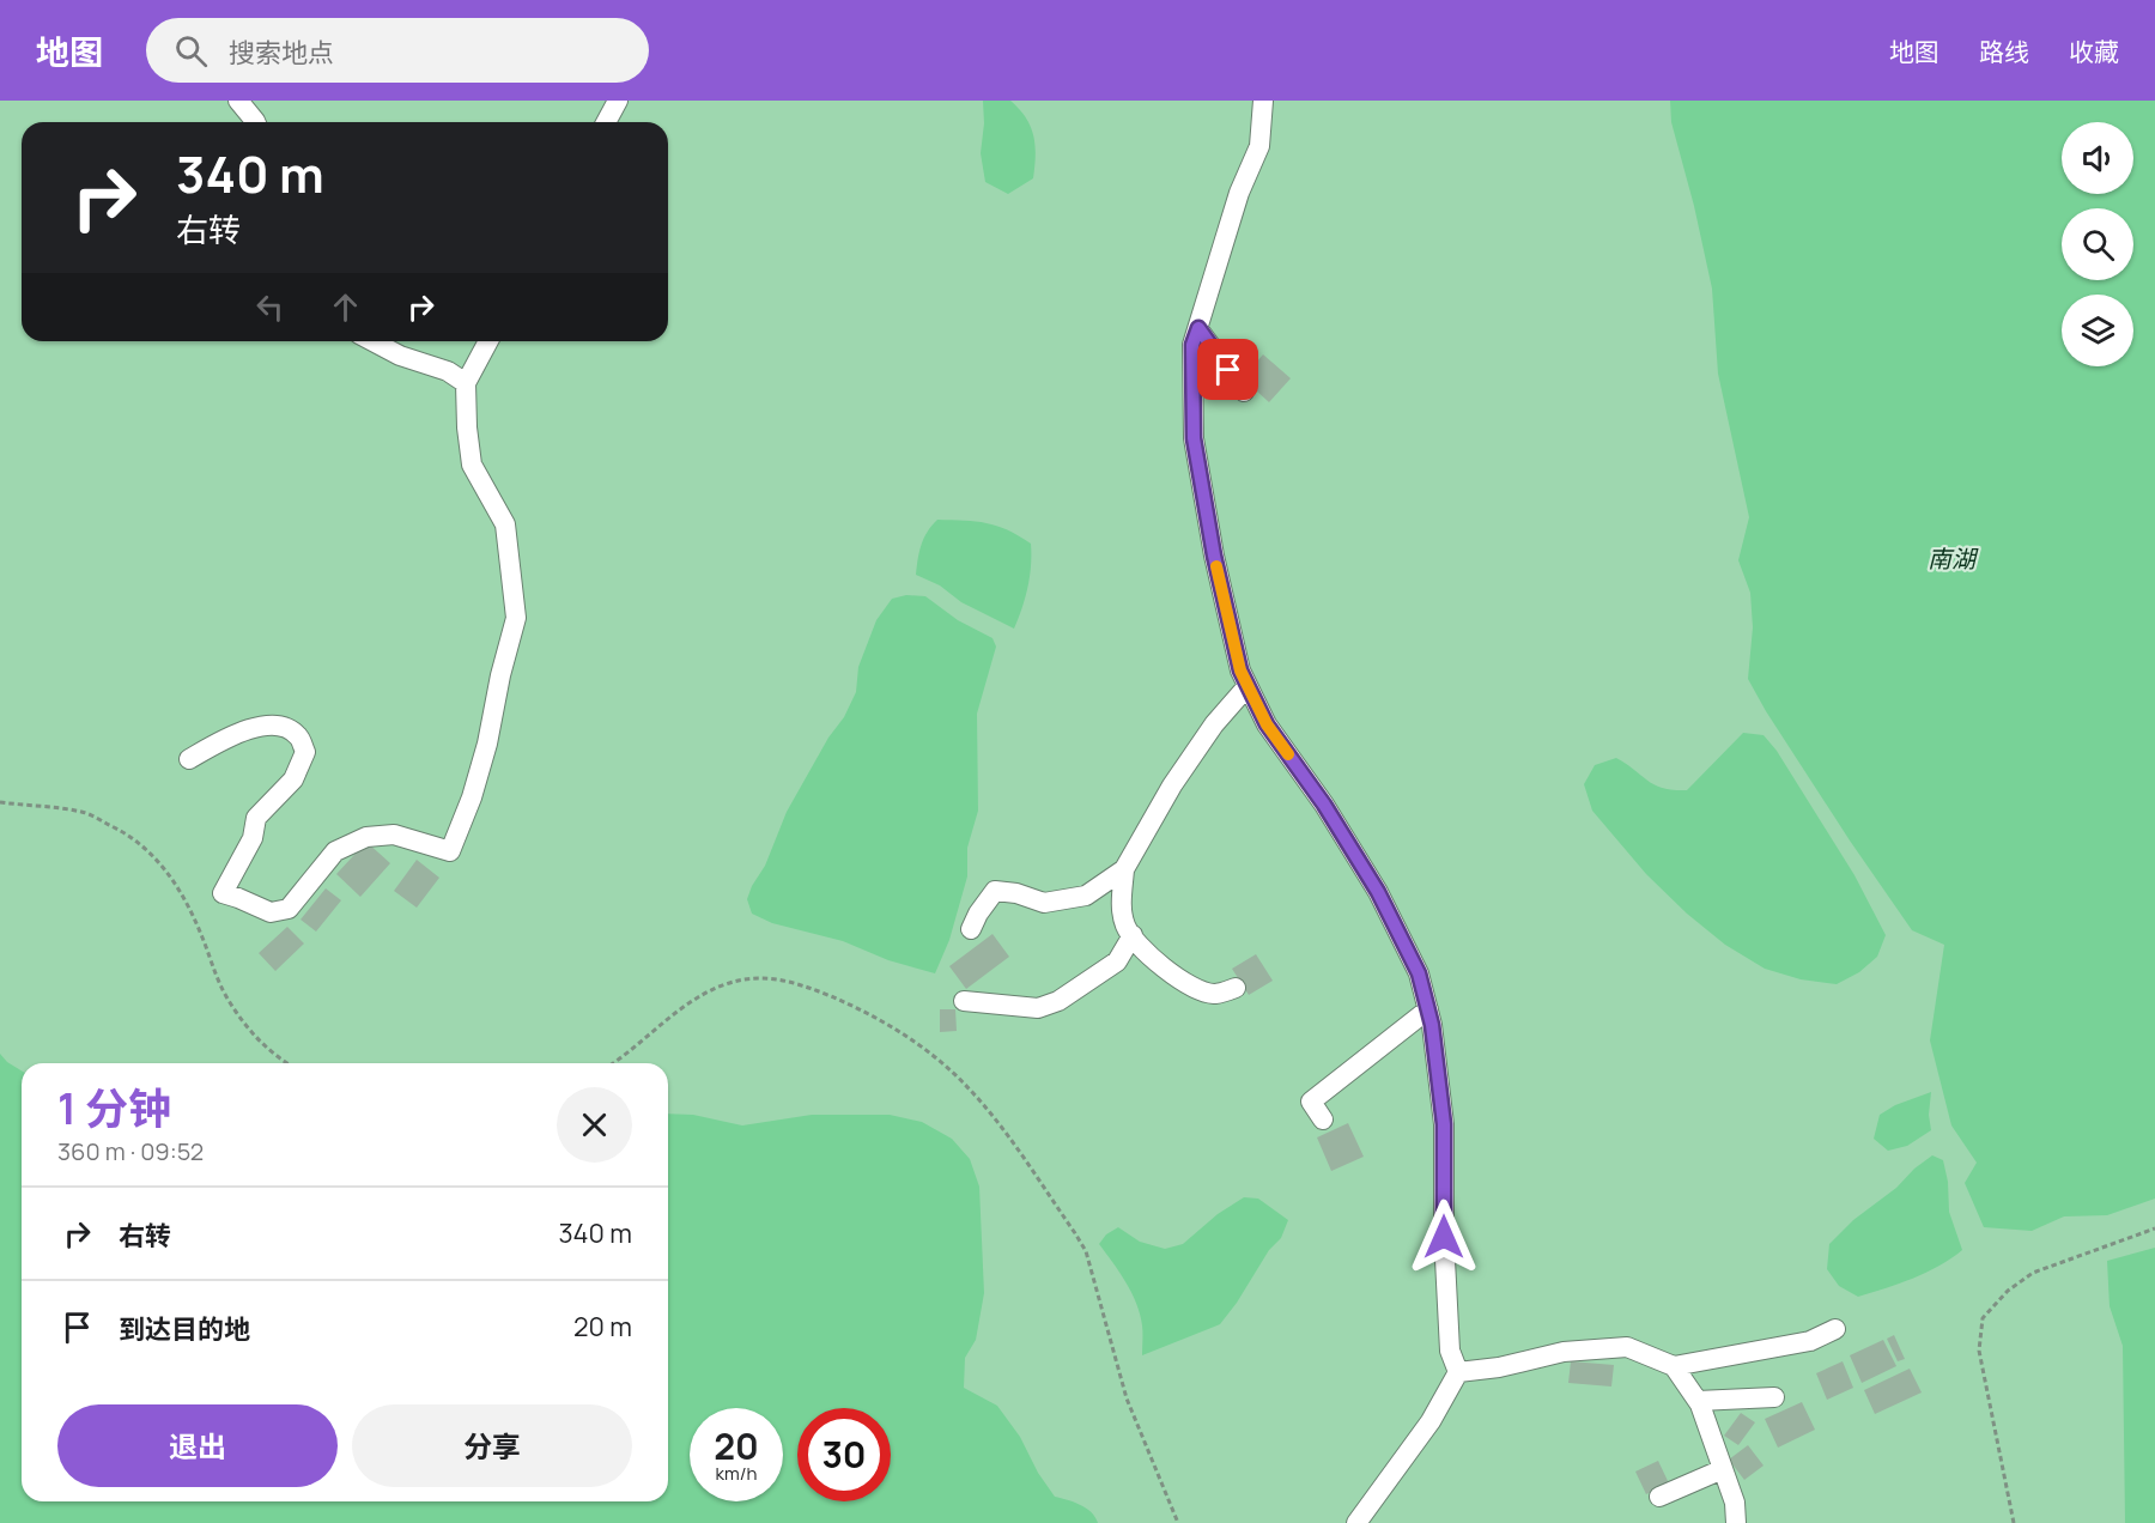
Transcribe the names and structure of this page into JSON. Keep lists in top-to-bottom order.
{
  "water": ["南湖"],
  "page": {
    "header": "地图",
    "search": "搜索地点",
    "nav": ["地图", "路线", "收藏"],
    "turn": ["340 m", "右转"],
    "heading": ["1 分钟", "360 m · 09:52"],
    "list": [
      {
        "name": "右转",
        "value": "340 m"
      },
      {
        "name": "到达目的地",
        "value": "20 m"
      }
    ],
    "buttons": ["退出", "分享"],
    "speed": "20 km/h",
    "limit": "30"
  }
}
